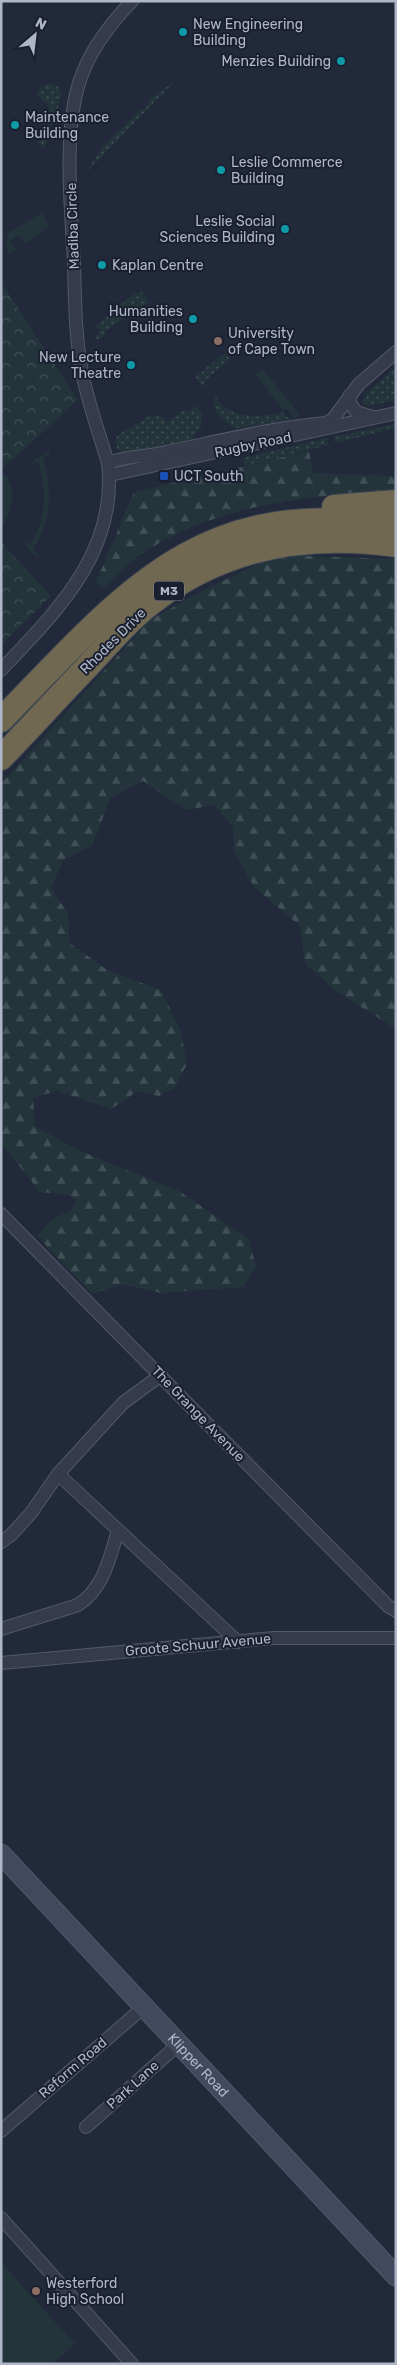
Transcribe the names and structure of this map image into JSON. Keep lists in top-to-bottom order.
{
  "streets": {
    "highway": ["M3", "Rhodes Drive"],
    "main road": ["Klipper Road"],
    "street": [
      "Madiba Circle",
      "Rugby Road",
      "The Grange Avenue",
      "Groote Schuur Avenue",
      "Reform Road",
      "Park Lane"
    ]
  },
  "crossings": [
    ["Madiba Circle", "Rugby Road"],
    ["Klipper Road", "Reform Road"],
    ["Klipper Road", "Park Lane"]
  ],
  "places": {
    "other": [
      "New Engineering Building",
      "Menzies Building",
      "Maintenance Building",
      "Leslie Commerce Building",
      "Leslie Social Sciences Building",
      "Kaplan Centre",
      "Humanities Building",
      "University of Cape Town",
      "New Lecture Theatre",
      "Westerford High School"
    ],
    "transit": ["UCT South"]
  },
  "north": "top right"
}
